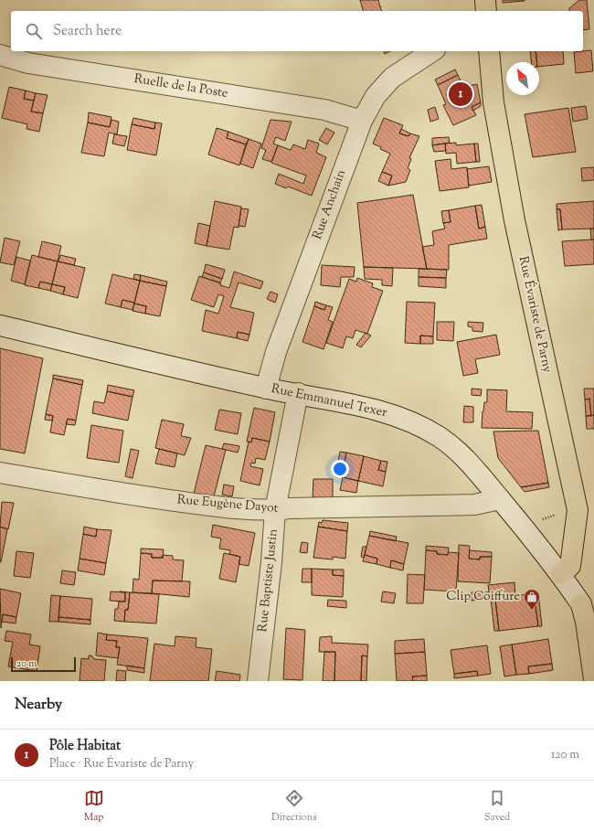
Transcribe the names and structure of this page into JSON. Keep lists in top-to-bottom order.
{
  "streets": {
    "main road": ["Rue Évariste de Parny"],
    "street": [
      "Ruelle de la Poste",
      "Rue Anchain",
      "Rue Emmanuel Texer",
      "Rue Eugène Dayot",
      "Rue Baptiste Justin"
    ]
  },
  "crossings": [
    ["Ruelle de la Poste", "Rue Anchain"],
    ["Rue Anchain", "Rue Emmanuel Texer"],
    ["Rue Évariste de Parny", "Rue Emmanuel Texer"],
    ["Rue Emmanuel Texer", "Rue Eugène Dayot"],
    ["Rue Emmanuel Texer", "Rue Baptiste Justin"],
    ["Rue Eugène Dayot", "Rue Baptiste Justin"]
  ],
  "places": {
    "shop": ["Clip Coiffure"]
  },
  "scale_bar": "20 m",
  "north": "top left",
  "page": {
    "search": "Search here",
    "pins": "1",
    "scale": "20 m",
    "heading": "Nearby",
    "list": [
      {
        "mark": "1",
        "name": "Pôle Habitat",
        "note": "Place · Rue Évariste de Parny",
        "value": "120 m"
      }
    ],
    "nav": ["Map", "Directions", "Saved"]
  }
}
